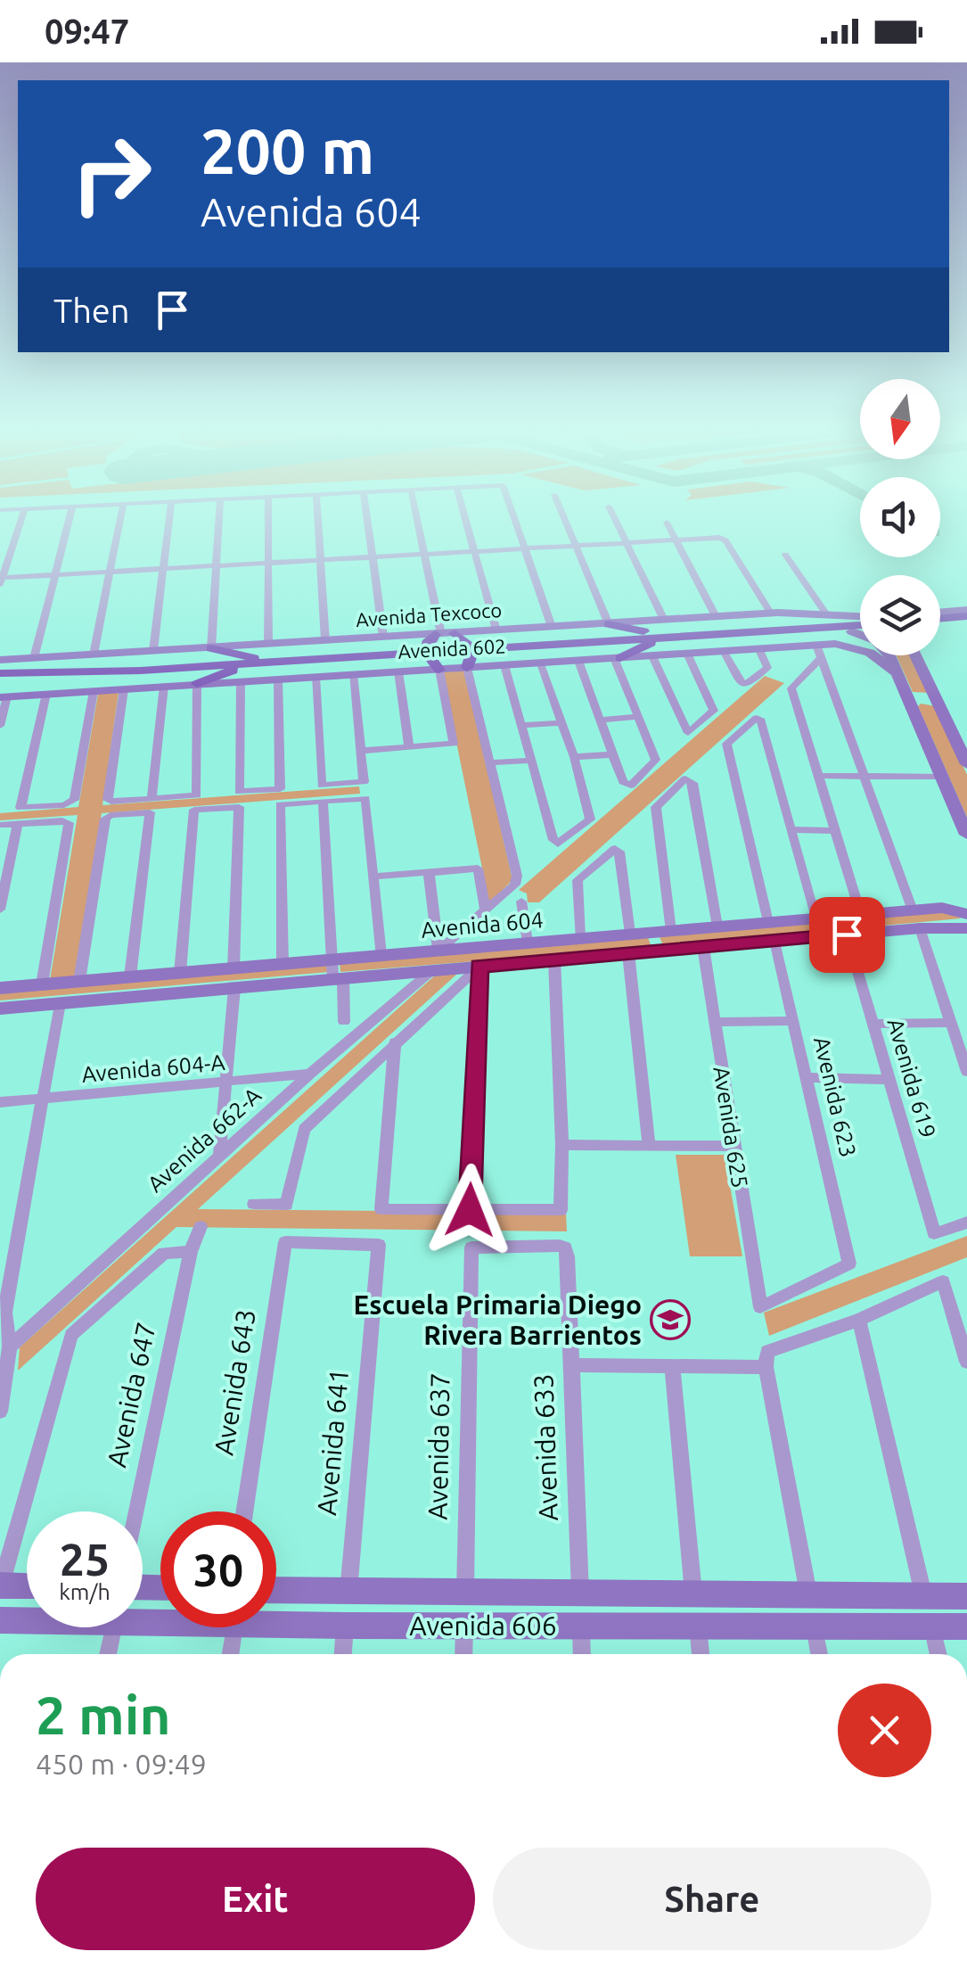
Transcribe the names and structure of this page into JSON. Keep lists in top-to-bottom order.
{
  "streets": {
    "main road": ["Avenida 602"],
    "street": [
      "Avenida Texcoco",
      "Avenida 604",
      "Avenida 604-A",
      "Avenida 619",
      "Avenida 623",
      "Avenida 625",
      "Avenida 662-A",
      "Avenida 643",
      "Avenida 647",
      "Avenida 641",
      "Avenida 637",
      "Avenida 633",
      "Avenida 606"
    ]
  },
  "crossings": [
    ["Avenida 604", "Avenida 619"],
    ["Avenida 604", "Avenida 623"],
    ["Avenida 604", "Avenida 625"],
    ["Avenida 604", "Avenida 662-A"],
    ["Avenida 604-A", "Avenida 662-A"],
    ["Avenida 623", "Avenida 625"],
    ["Avenida 643", "Avenida 641"],
    ["Avenida 641", "Avenida 606"],
    ["Avenida 637", "Avenida 633"],
    ["Avenida 637", "Avenida 606"],
    ["Avenida 633", "Avenida 606"]
  ],
  "places": {
    "school or university": ["Escuela Primaria Diego Rivera Barrientos"]
  },
  "north": "bottom",
  "page": {
    "status": "09:47",
    "turn": ["200 m", "Avenida 604"],
    "then": "Then",
    "speed": "25 km/h",
    "limit": "30",
    "heading": ["2 min", "450 m · 09:49"],
    "buttons": ["Exit", "Share"]
  }
}
